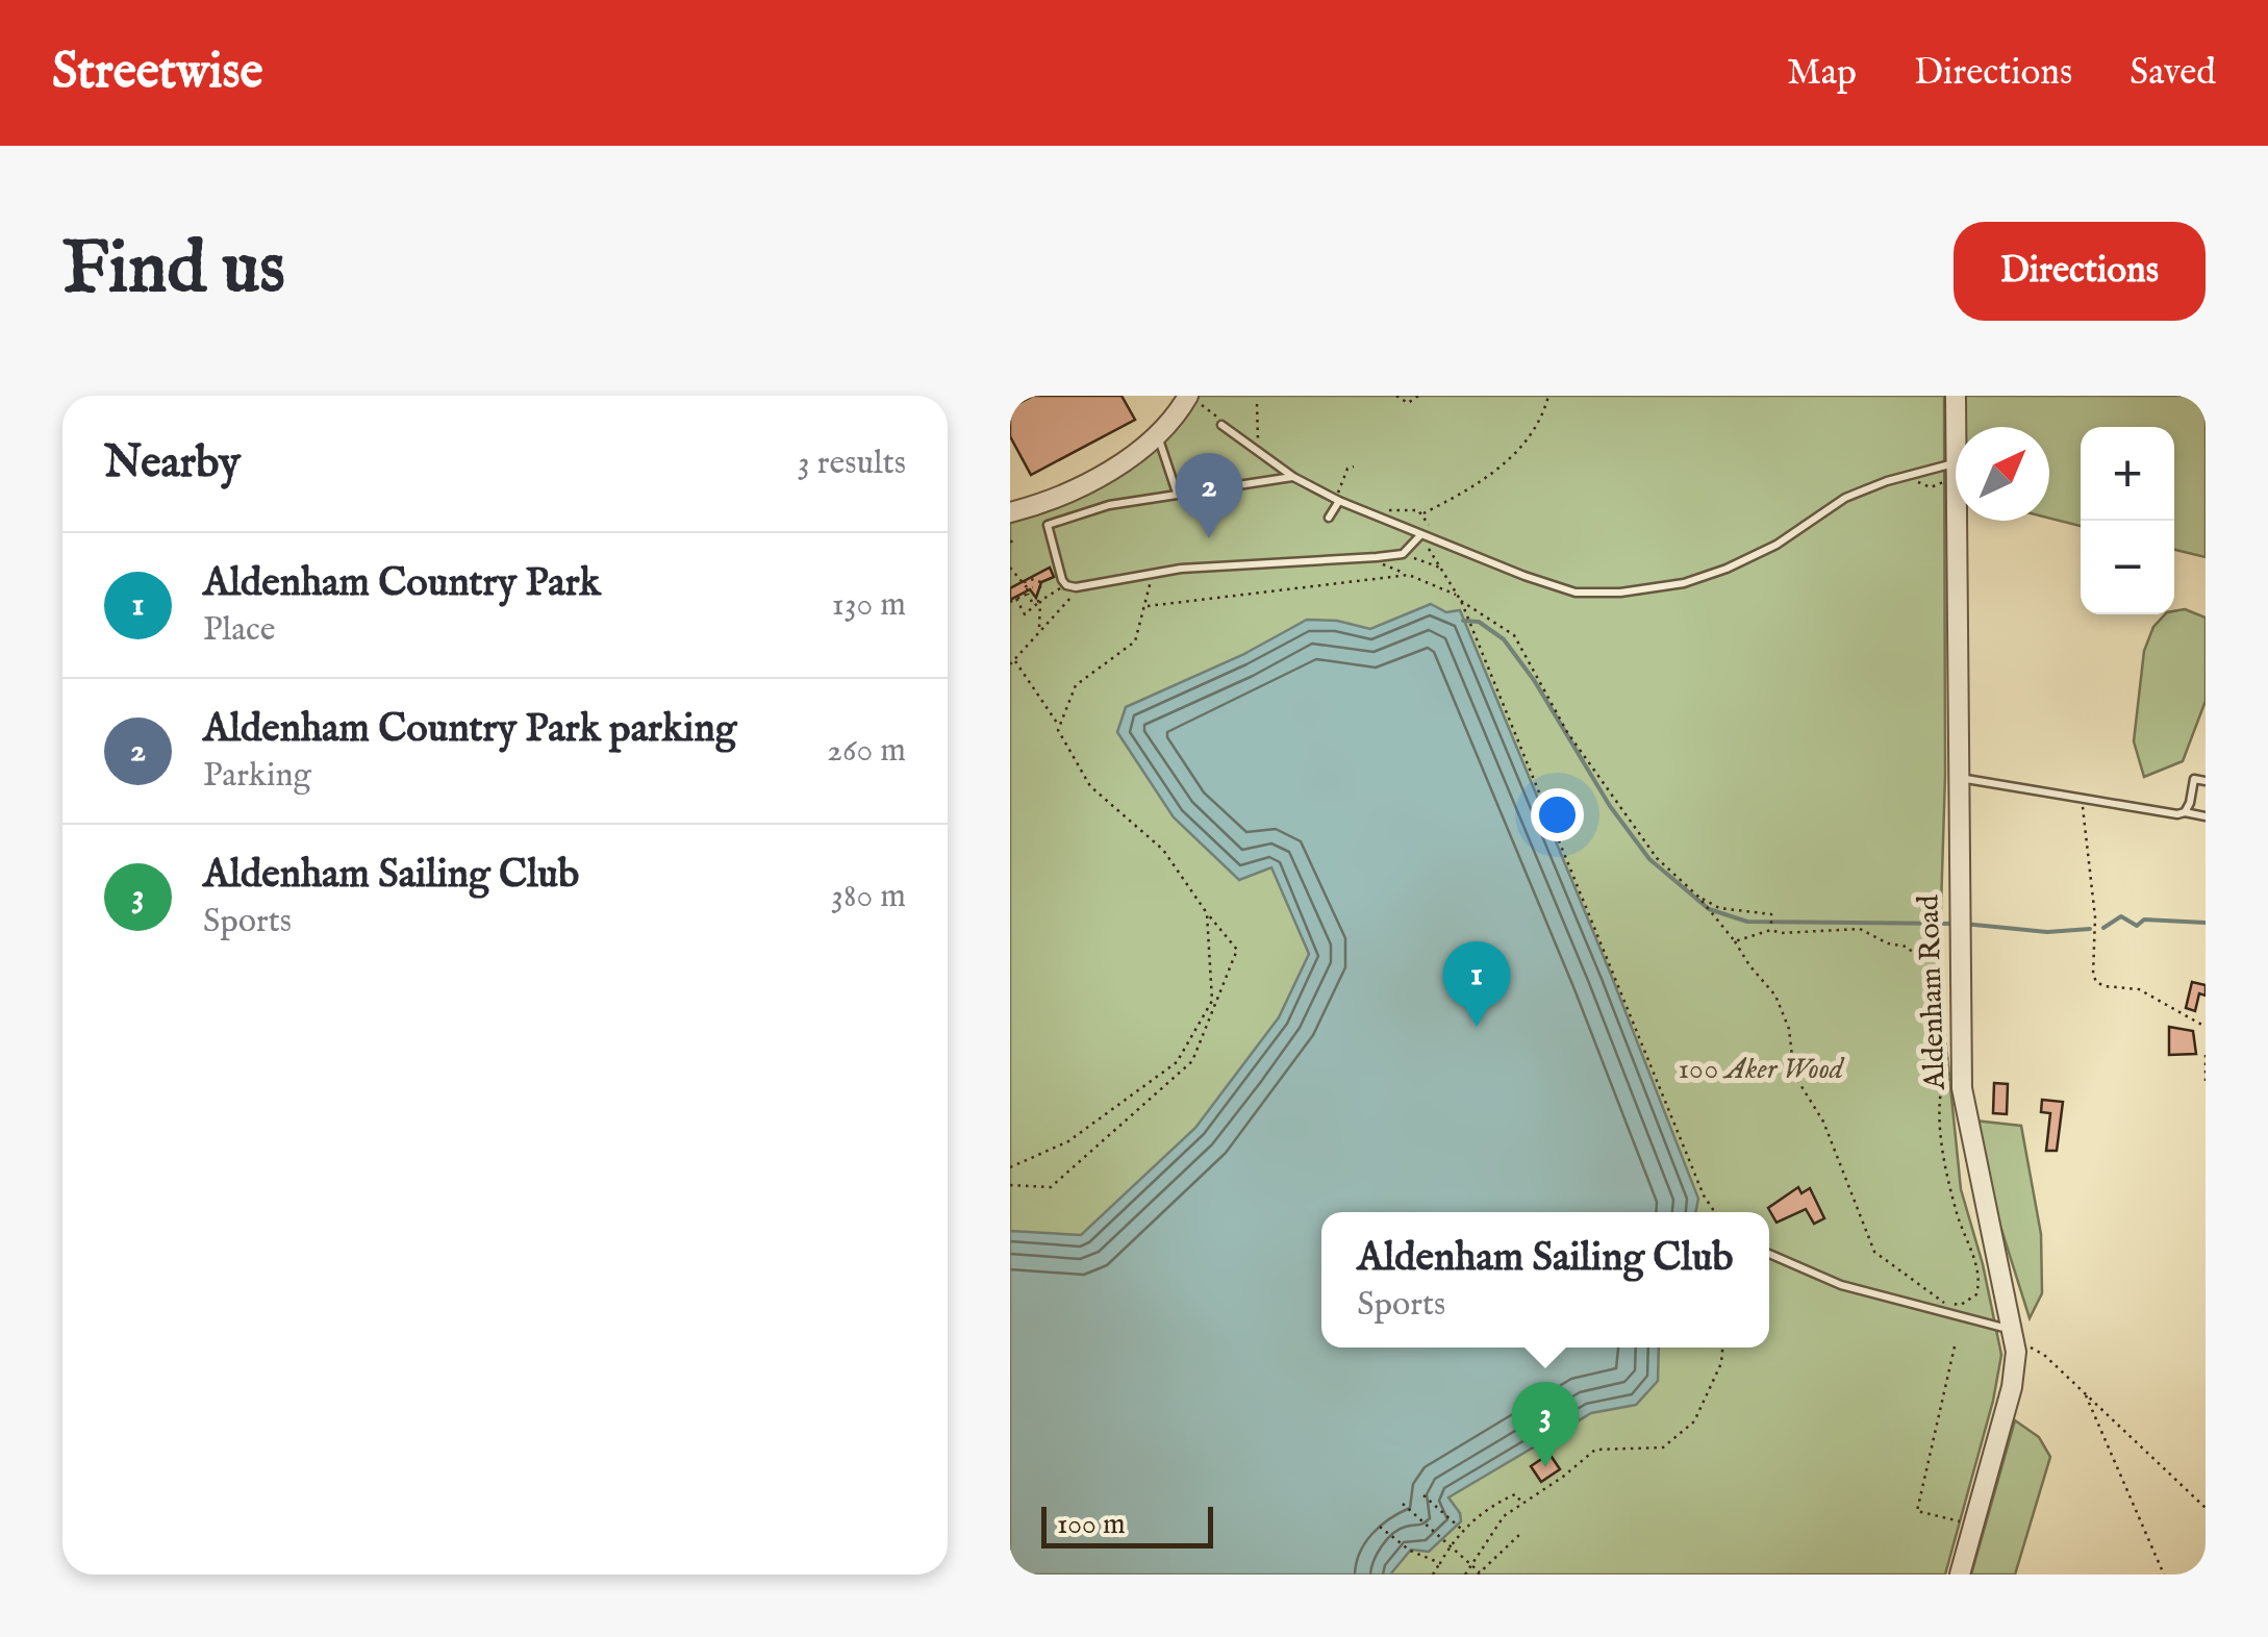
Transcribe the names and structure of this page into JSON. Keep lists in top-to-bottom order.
{
  "streets": {
    "street": ["Aldenham Road"]
  },
  "parks": ["100 Aker Wood"],
  "scale_bar": "100 m",
  "north": "top right",
  "page": {
    "header": "Streetwise",
    "nav": ["Map", "Directions", "Saved"],
    "buttons": "Directions",
    "title": "Find us",
    "heading": ["Nearby", "3 results"],
    "map_buttons": ["+", "−"],
    "pins": ["2", "1", "3"],
    "list": [
      {
        "mark": "1",
        "name": "Aldenham Country Park",
        "note": "Place",
        "value": "130 m"
      },
      {
        "mark": "2",
        "name": "Aldenham Country Park parking",
        "note": "Parking",
        "value": "260 m"
      },
      {
        "mark": "3",
        "name": "Aldenham Sailing Club",
        "note": "Sports",
        "value": "380 m"
      }
    ],
    "popup": ["Aldenham Sailing Club", "Sports"],
    "scale": "100 m"
  }
}
